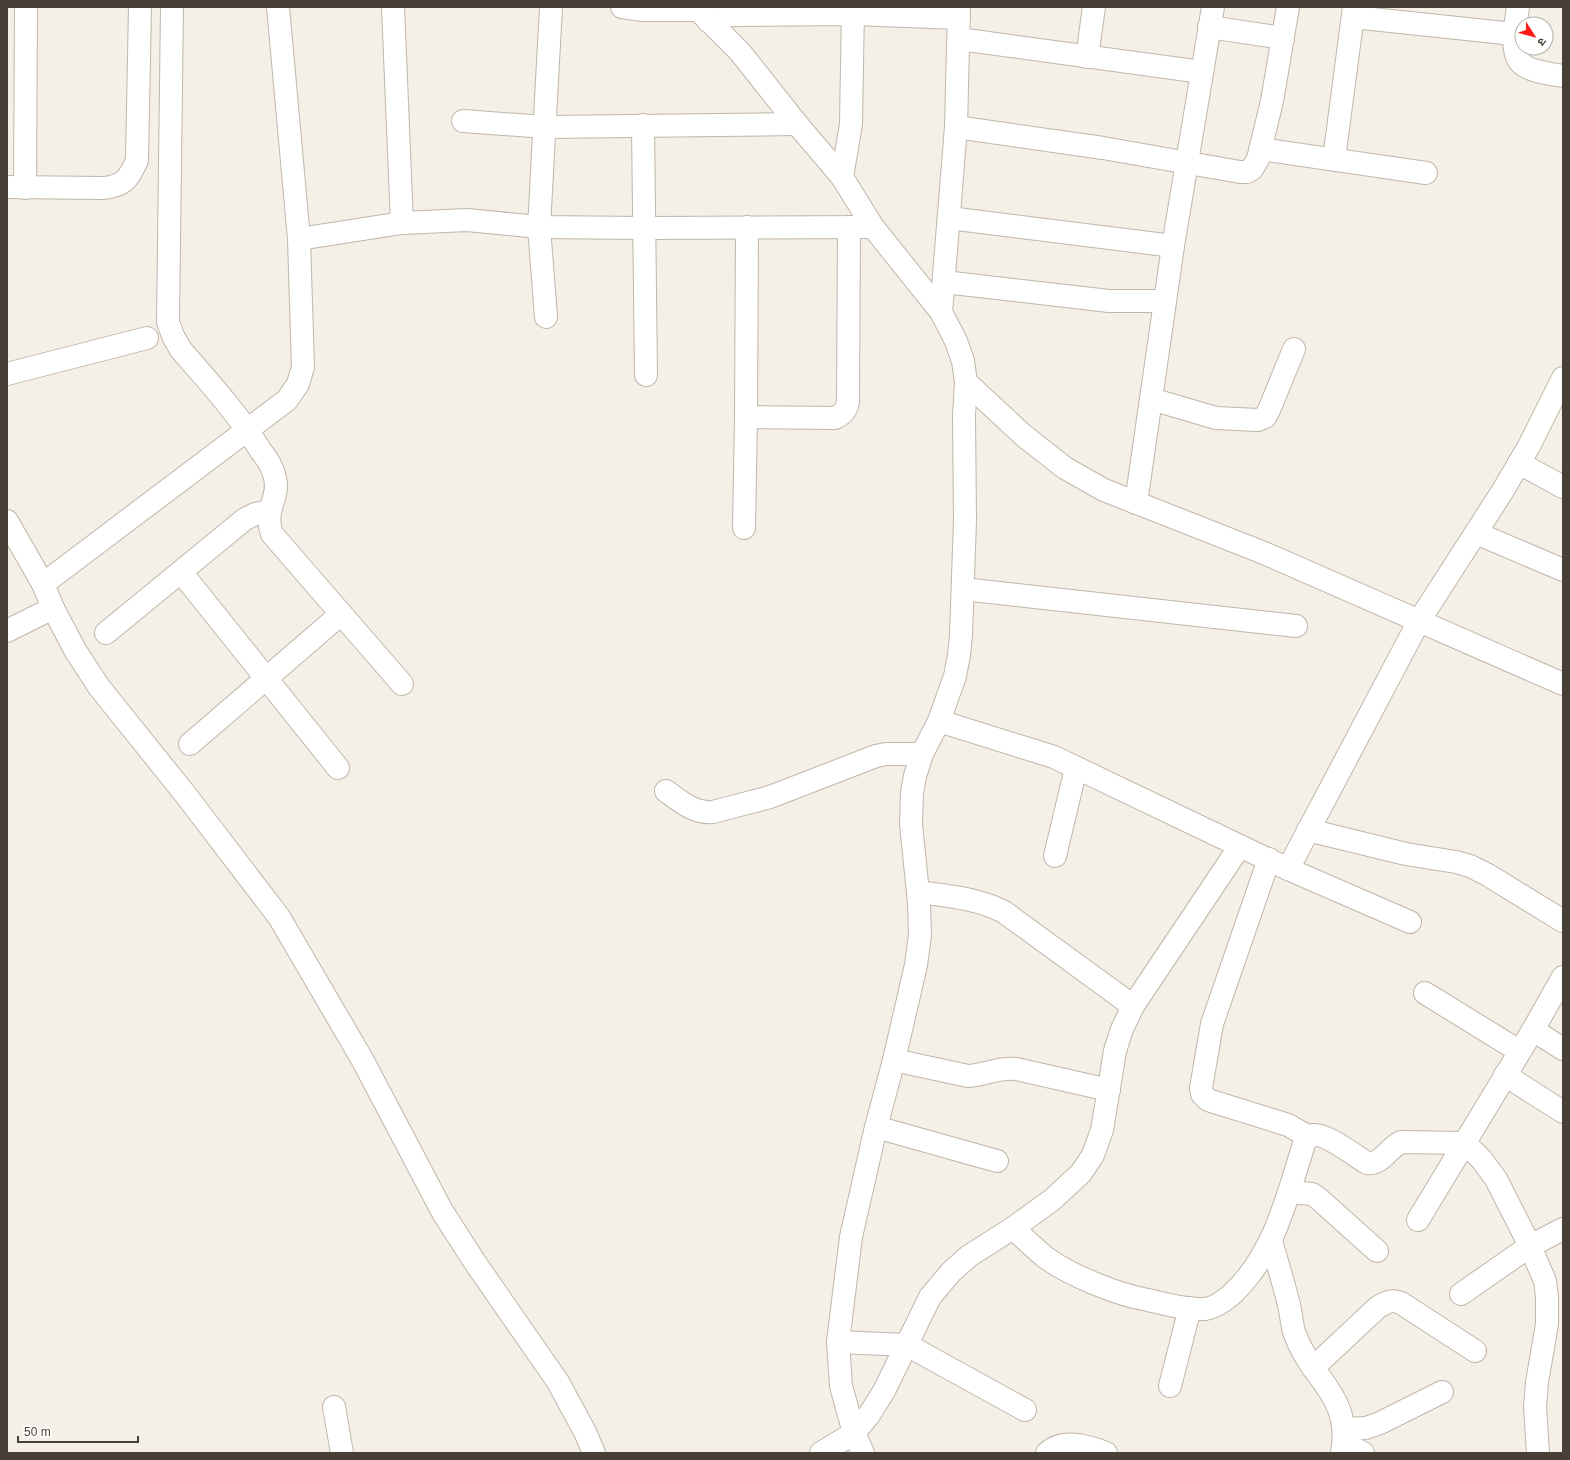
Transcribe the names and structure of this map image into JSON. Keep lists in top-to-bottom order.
{
  "scale_bar": "50 m",
  "north": "bottom right"
}
